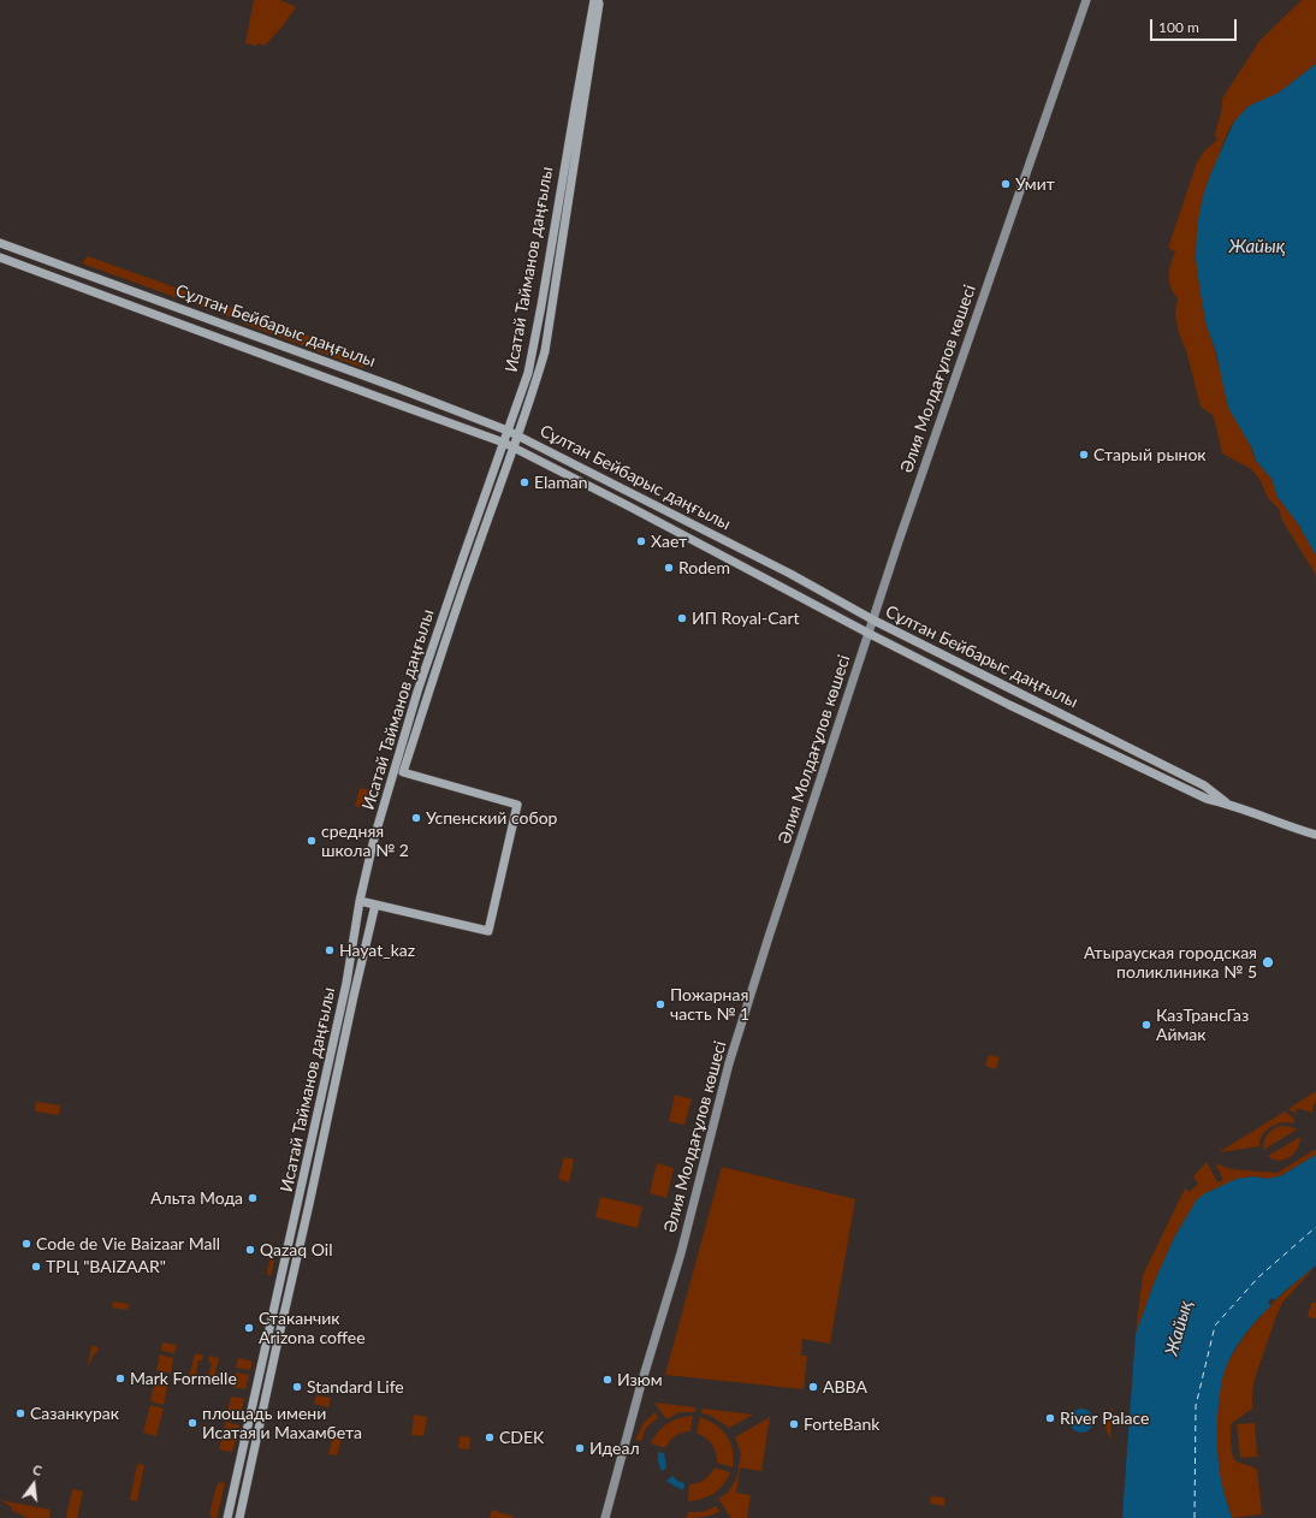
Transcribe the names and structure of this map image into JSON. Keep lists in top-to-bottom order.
{
  "streets": {
    "main road": ["Исатай Тайманов даңғылы", "Сұлтан Бейбарыс даңғылы", "Әлия Молдағұлов көшесі"]
  },
  "crossings": [
    ["Исатай Тайманов даңғылы", "Сұлтан Бейбарыс даңғылы"],
    ["Сұлтан Бейбарыс даңғылы", "Әлия Молдағұлов көшесі"]
  ],
  "water": ["Жайық"],
  "places": [
    "Умит",
    "Старый рынок",
    "Elaman",
    "Хает",
    "Rodem",
    "ИП Royal-Cart",
    "Успенский собор",
    "cредняя школа № 2",
    "Hayat_kaz",
    "Атырауская городская поликлиника № 5",
    "Пожарная часть № 1",
    "КазТрансГаз Аймак",
    "Альта Мода",
    "Code de Vie Baizaar Mall",
    "Qazaq Oil",
    "ТРЦ \"BAIZAAR\"",
    "Стаканчик Arizona coffee",
    "Mark Formelle",
    "Изюм",
    "Standard Life",
    "ABBA",
    "Сазанкурак",
    "River Palace",
    "площадь имени Исатая и Махамбета",
    "ForteBank",
    "CDEK",
    "Идеал"
  ],
  "scale_bar": "100 m",
  "north": "top"
}
